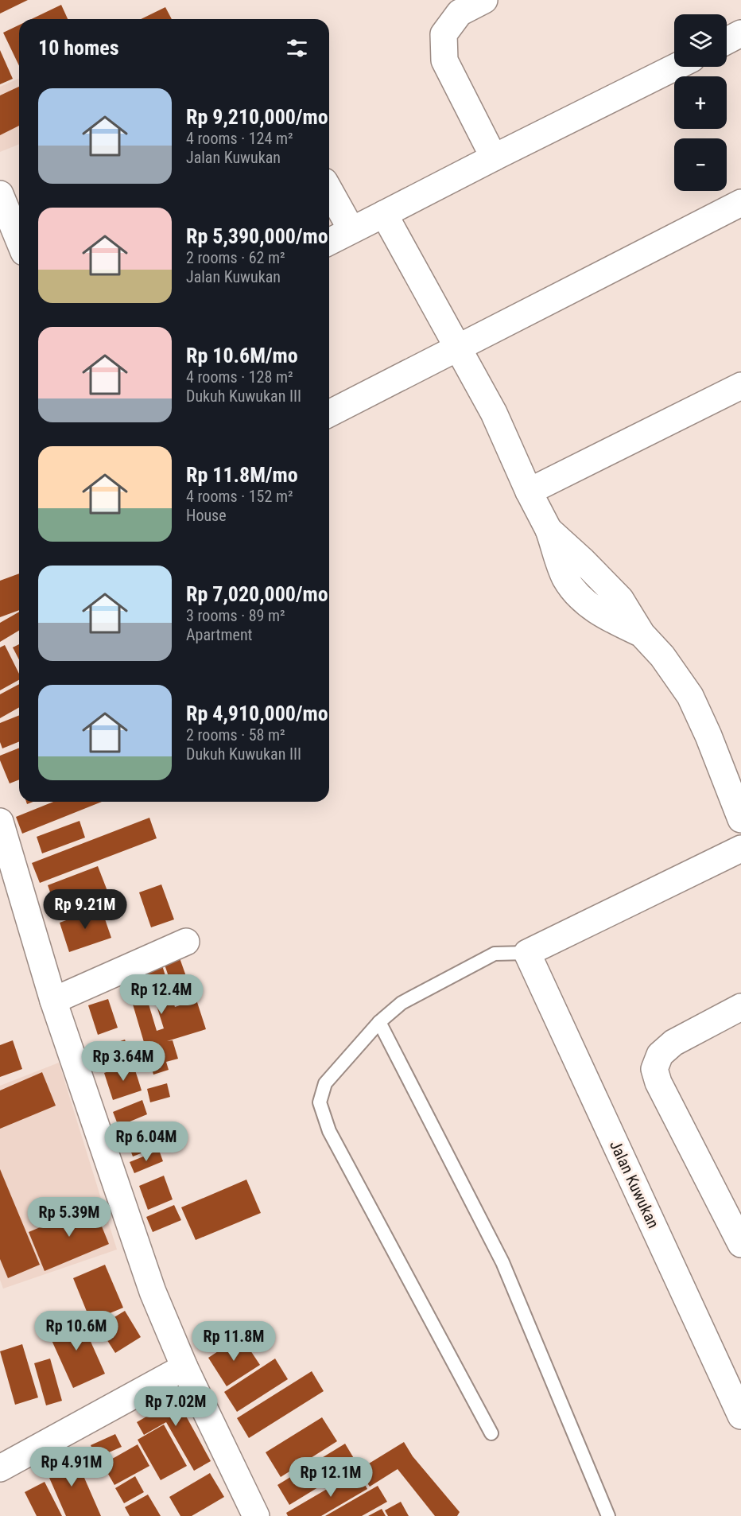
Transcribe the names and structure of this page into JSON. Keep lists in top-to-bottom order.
{
  "streets": {
    "street": ["Jalan Kuwukan"]
  },
  "page": {
    "map_buttons": ["+", "−"],
    "heading": "10 homes",
    "list": [
      {
        "name": "Rp 9,210,000/mo",
        "note": "4 rooms · 124 m² · Jalan Kuwukan"
      },
      {
        "name": "Rp 5,390,000/mo",
        "note": "2 rooms · 62 m² · Jalan Kuwukan"
      },
      {
        "name": "Rp 10.6M/mo",
        "note": "4 rooms · 128 m² · Dukuh Kuwukan III"
      },
      {
        "name": "Rp 11.8M/mo",
        "note": "4 rooms · 152 m² · House"
      },
      {
        "name": "Rp 7,020,000/mo",
        "note": "3 rooms · 89 m² · Apartment"
      },
      {
        "name": "Rp 4,910,000/mo",
        "note": "2 rooms · 58 m² · Dukuh Kuwukan III"
      }
    ],
    "price": [
      "Rp 9.21M",
      "Rp 12.4M",
      "Rp 3.64M",
      "Rp 6.04M",
      "Rp 5.39M",
      "Rp 10.6M",
      "Rp 11.8M",
      "Rp 7.02M",
      "Rp 4.91M",
      "Rp 12.1M"
    ]
  }
}
